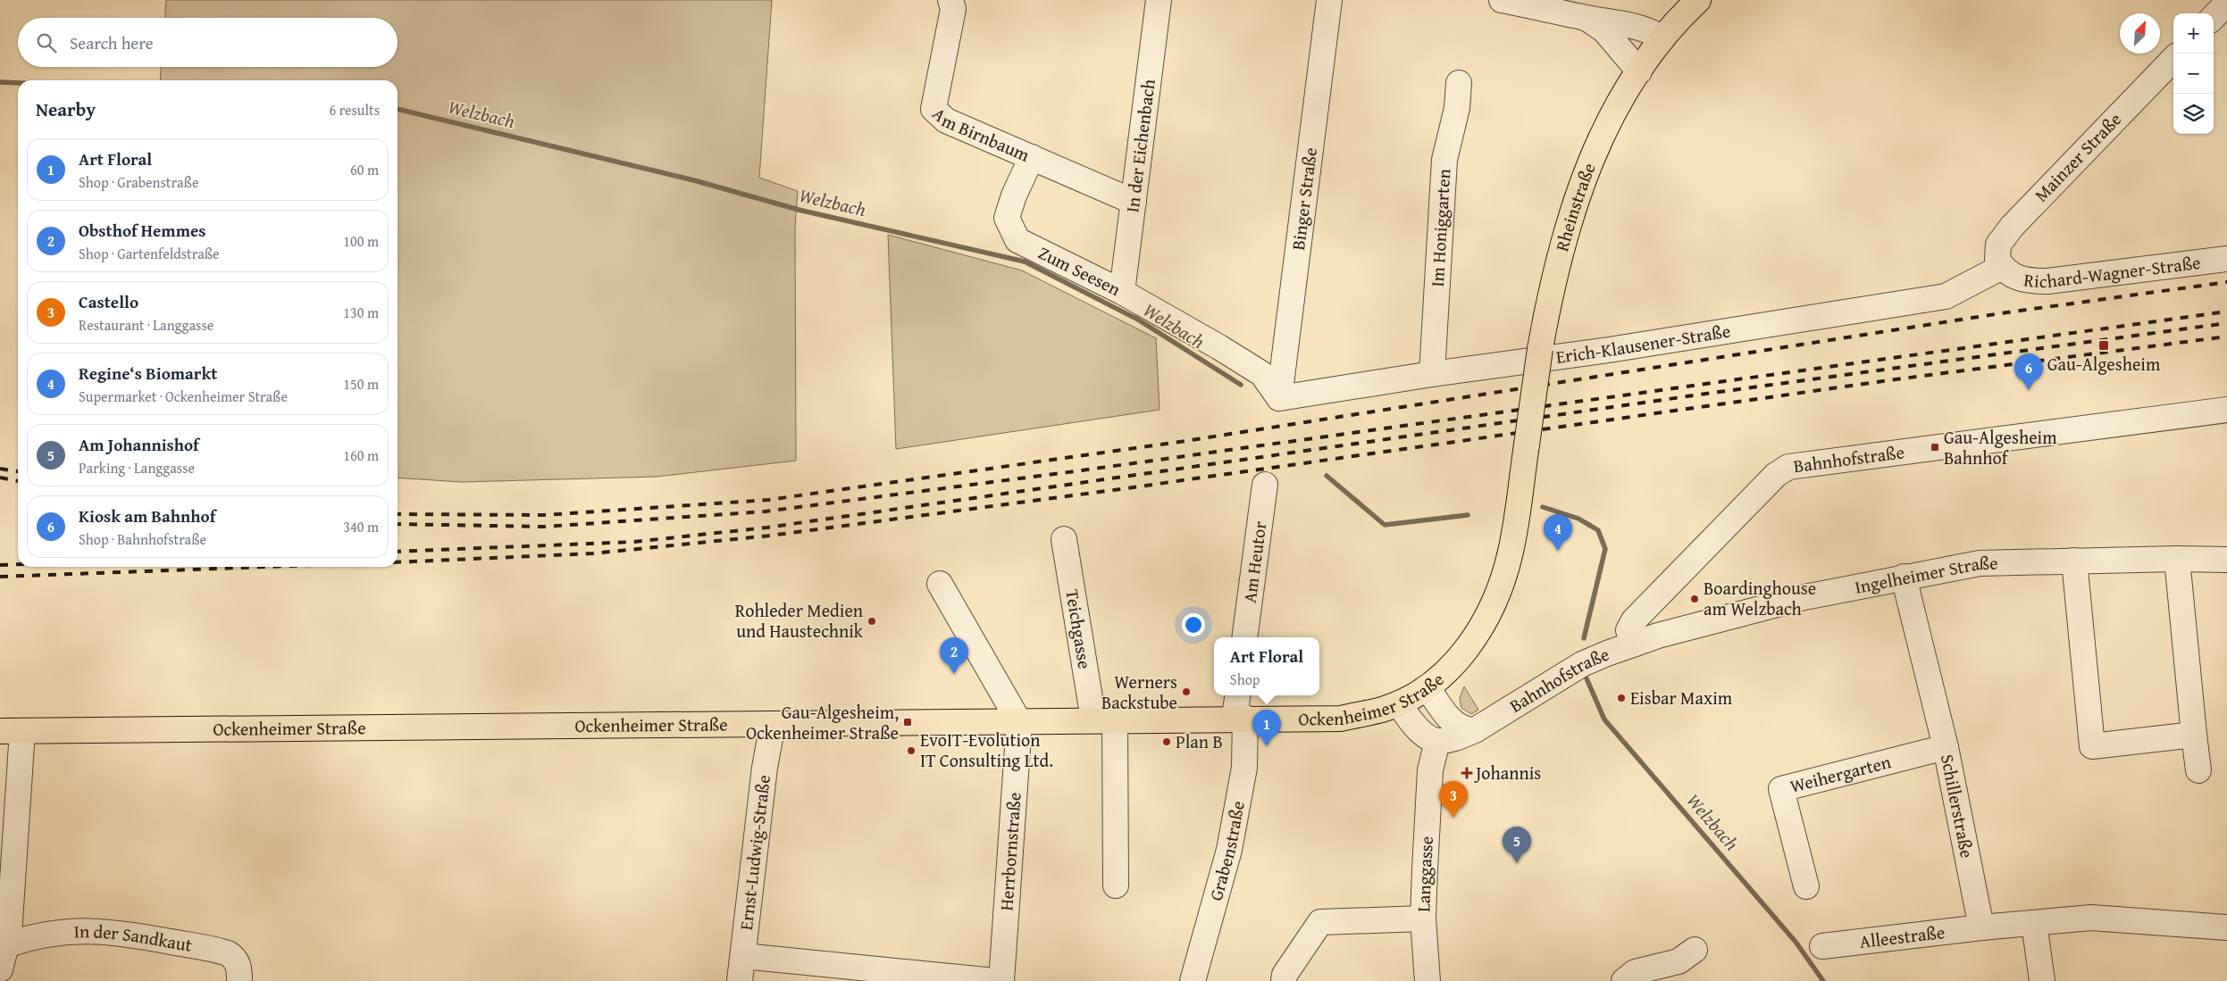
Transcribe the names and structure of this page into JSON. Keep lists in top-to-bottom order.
{
  "streets": {
    "main road": ["Rheinstraße", "Ockenheimer Straße"],
    "street": [
      "Am Birnbaum",
      "In der Eichenbach",
      "Mainzer Straße",
      "Binger Straße",
      "Im Honiggarten",
      "Richard-Wagner-Straße",
      "Zum Seesen",
      "Erich-Klausener-Straße",
      "Bahnhofstraße",
      "Am Heutor",
      "Ingelheimer Straße",
      "Teichgasse",
      "Weihergarten",
      "Schillerstraße",
      "Grabenstraße",
      "Herrbornstraße",
      "Ernst-Ludwig-Straße",
      "Langgasse",
      "Alleestraße",
      "In der Sandkaut"
    ]
  },
  "crossings": [
    ["Am Birnbaum", "In der Eichenbach"],
    ["Am Birnbaum", "Zum Seesen"],
    ["In der Eichenbach", "Zum Seesen"],
    ["Mainzer Straße", "Richard-Wagner-Straße"],
    ["Mainzer Straße", "Erich-Klausener-Straße"],
    ["Binger Straße", "Zum Seesen"],
    ["Binger Straße", "Erich-Klausener-Straße"],
    ["Rheinstraße", "Ockenheimer Straße"],
    ["Im Honiggarten", "Erich-Klausener-Straße"],
    ["Richard-Wagner-Straße", "Erich-Klausener-Straße"],
    ["Zum Seesen", "Erich-Klausener-Straße"],
    ["Bahnhofstraße", "Ingelheimer Straße"],
    ["Bahnhofstraße", "Langgasse"],
    ["Ingelheimer Straße", "Schillerstraße"],
    ["Teichgasse", "Ockenheimer Straße"],
    ["Ockenheimer Straße", "Grabenstraße"],
    ["Ockenheimer Straße", "Herrbornstraße"],
    ["Ockenheimer Straße", "Ernst-Ludwig-Straße"],
    ["Weihergarten", "Schillerstraße"],
    ["Schillerstraße", "Alleestraße"]
  ],
  "water": ["Welzbach"],
  "places": {
    "transit": ["Gau-Algesheim", "Gau-Algesheim Bahnhof", "Gau-Algesheim, Ockenheimer Straße"],
    "other": [
      "Boardinghouse am Welzbach",
      "Rohleder Medien und Haustechnik",
      "Werners Backstube",
      "Eisbar Maxim",
      "Plan B",
      "EvoIT-Evolution IT Consulting Ltd."
    ],
    "health": ["Johannis"]
  },
  "north": "top right",
  "page": {
    "map_buttons": ["+", "−"],
    "search": "Search here",
    "heading": ["Nearby", "6 results"],
    "list": [
      {
        "mark": "1",
        "name": "Art Floral",
        "note": "Shop · Grabenstraße",
        "value": "60 m"
      },
      {
        "mark": "2",
        "name": "Obsthof Hemmes",
        "note": "Shop · Gartenfeldstraße",
        "value": "100 m"
      },
      {
        "mark": "3",
        "name": "Castello",
        "note": "Restaurant · Langgasse",
        "value": "130 m"
      },
      {
        "mark": "4",
        "name": "Regine‘s Biomarkt",
        "note": "Supermarket · Ockenheimer Straße",
        "value": "150 m"
      },
      {
        "mark": "5",
        "name": "Am Johannishof",
        "note": "Parking · Langgasse",
        "value": "160 m"
      },
      {
        "mark": "6",
        "name": "Kiosk am Bahnhof",
        "note": "Shop · Bahnhofstraße",
        "value": "340 m"
      }
    ],
    "pins": [
      "6",
      "4",
      "2",
      "1",
      "3",
      "5"
    ],
    "popup": ["Art Floral", "Shop"]
  }
}
